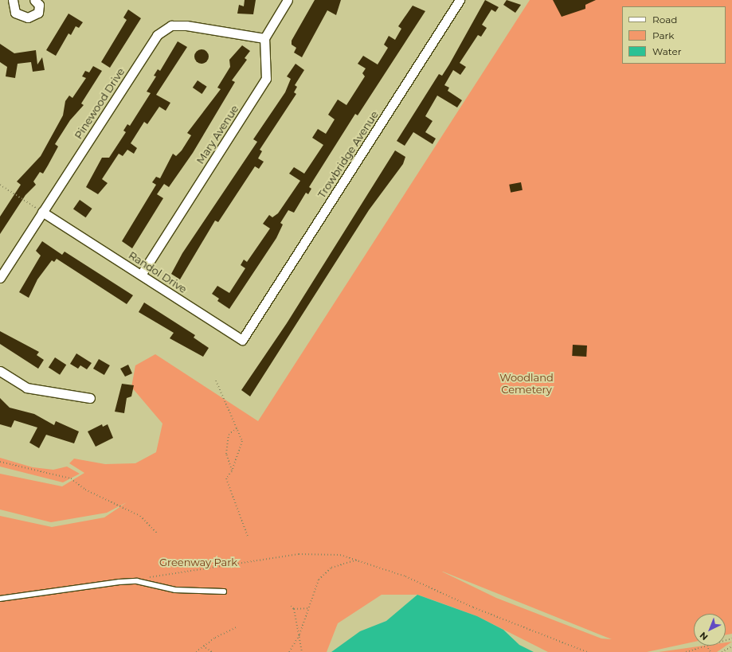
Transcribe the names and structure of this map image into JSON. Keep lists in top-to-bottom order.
{
  "streets": {
    "street": [
      "Pinewood Drive",
      "Mary Avenue",
      "Trowbridge Avenue",
      "Randol Drive"
    ]
  },
  "crossings": [
    ["Pinewood Drive", "Mary Avenue"],
    ["Pinewood Drive", "Randol Drive"],
    ["Mary Avenue", "Randol Drive"],
    ["Trowbridge Avenue", "Randol Drive"]
  ],
  "parks": ["Woodland Cemetery", "Greenway Park"],
  "legend": ["Road", "Park", "Water"],
  "north": "bottom left"
}
